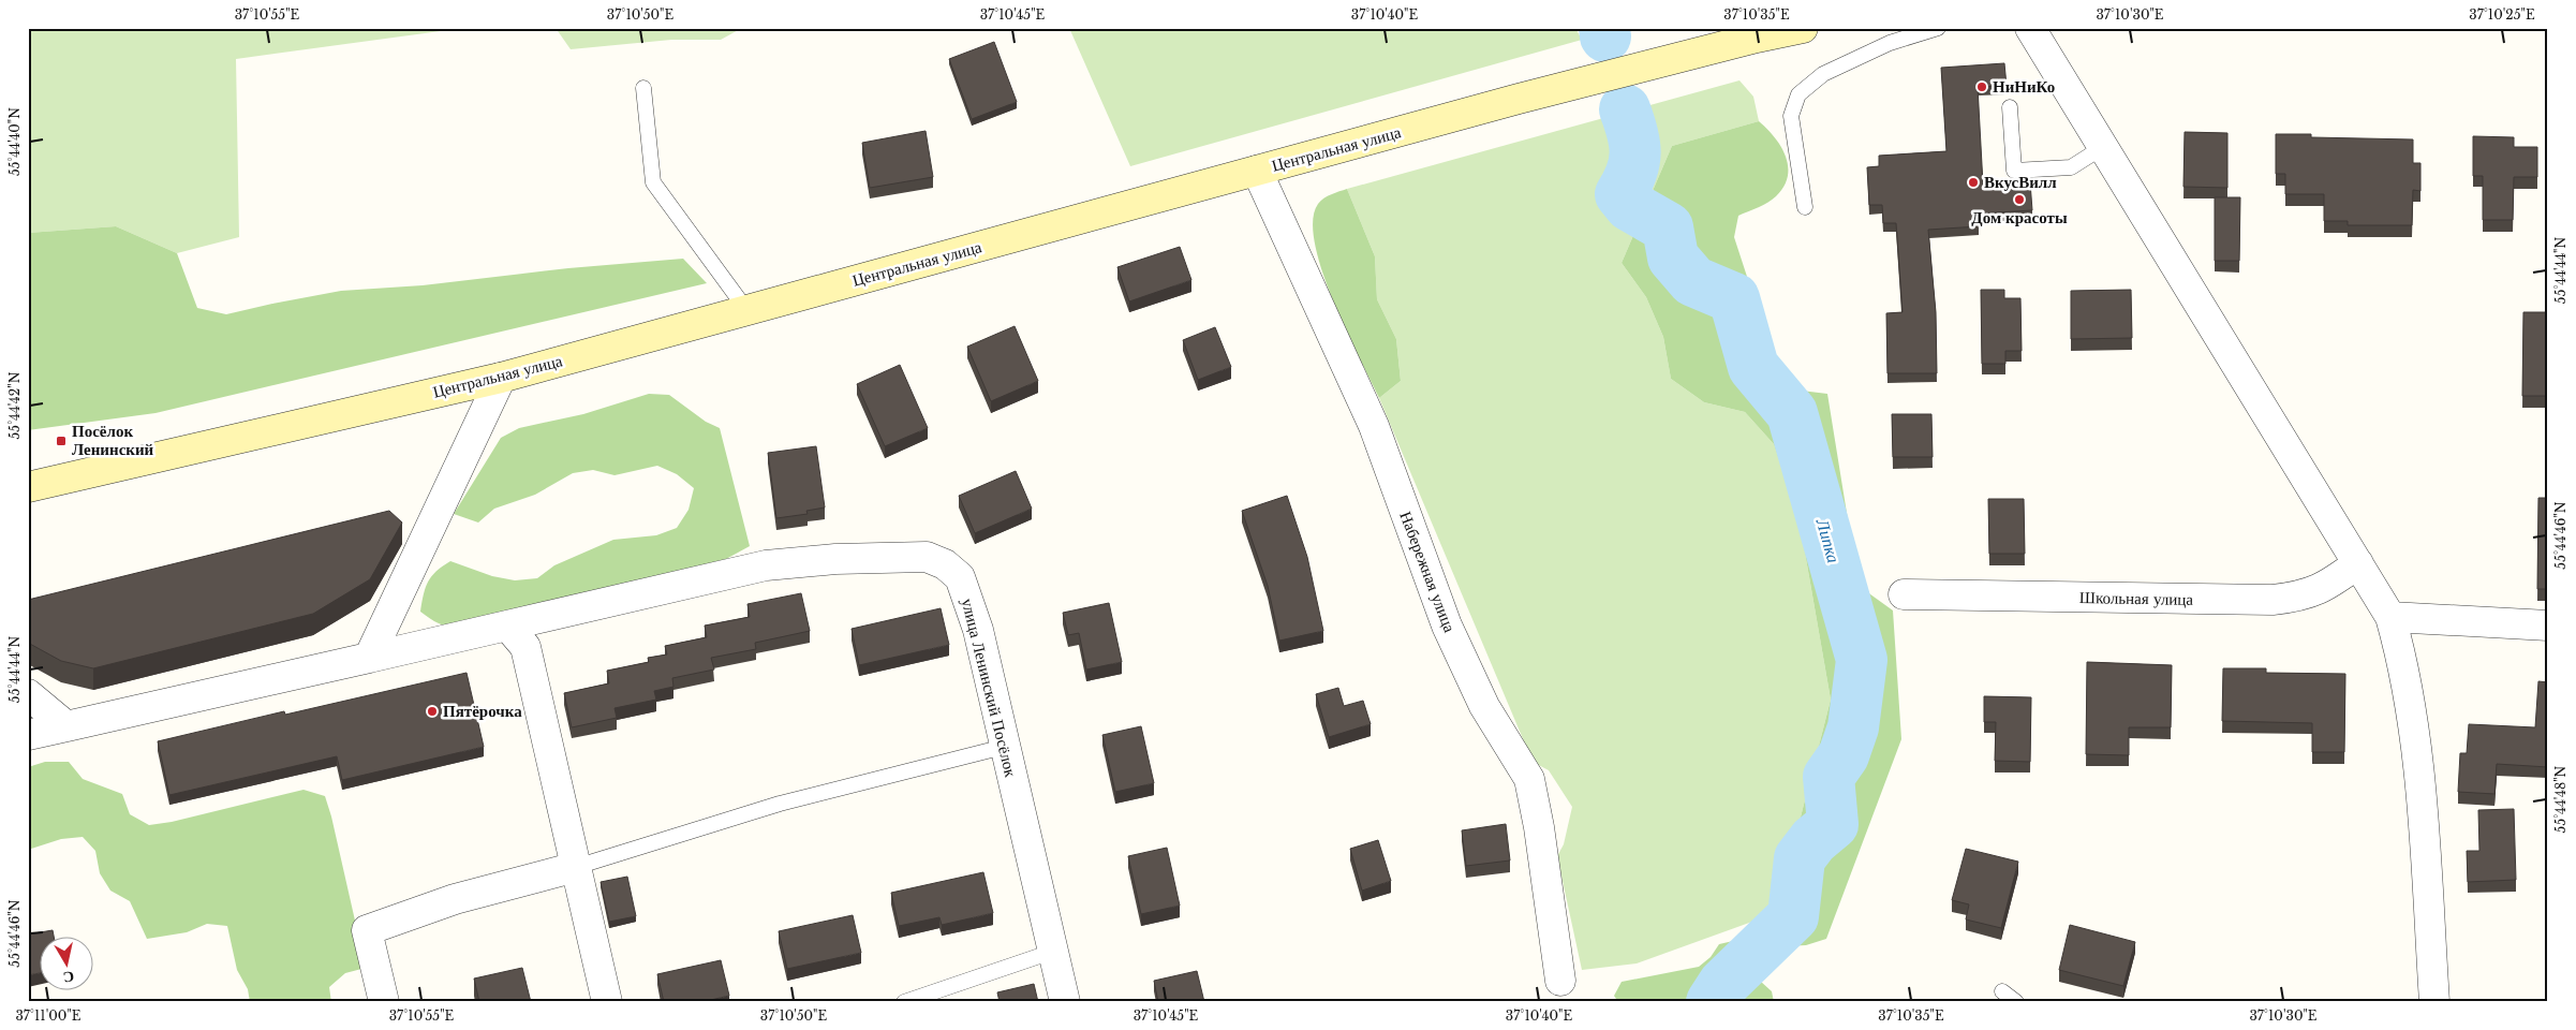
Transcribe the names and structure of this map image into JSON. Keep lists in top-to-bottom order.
{
  "streets": {
    "main road": ["Центральная улица"],
    "street": ["Набережная улица", "Школьная улица", "улица Ленинский Посёлок"]
  },
  "crossings": [
    ["Центральная улица", "Набережная улица"]
  ],
  "water": ["Липка"],
  "places": {
    "other": [
      "НиНиКо",
      "ВкусВилл",
      "Дом красоты",
      "Пятёрочка"
    ],
    "transit": ["Посёлок Ленинский"]
  },
  "north": "bottom",
  "coordinates": [
    "37°10'55\"E",
    "37°10'50\"E",
    "37°10'45\"E",
    "37°10'40\"E",
    "37°10'35\"E",
    "37°10'30\"E",
    "37°10'25\"E",
    "55°44'40\"N",
    "55°44'44\"N",
    "55°44'42\"N",
    "55°44'46\"N",
    "55°44'48\"N",
    "37°11'00\"E"
  ]
}
